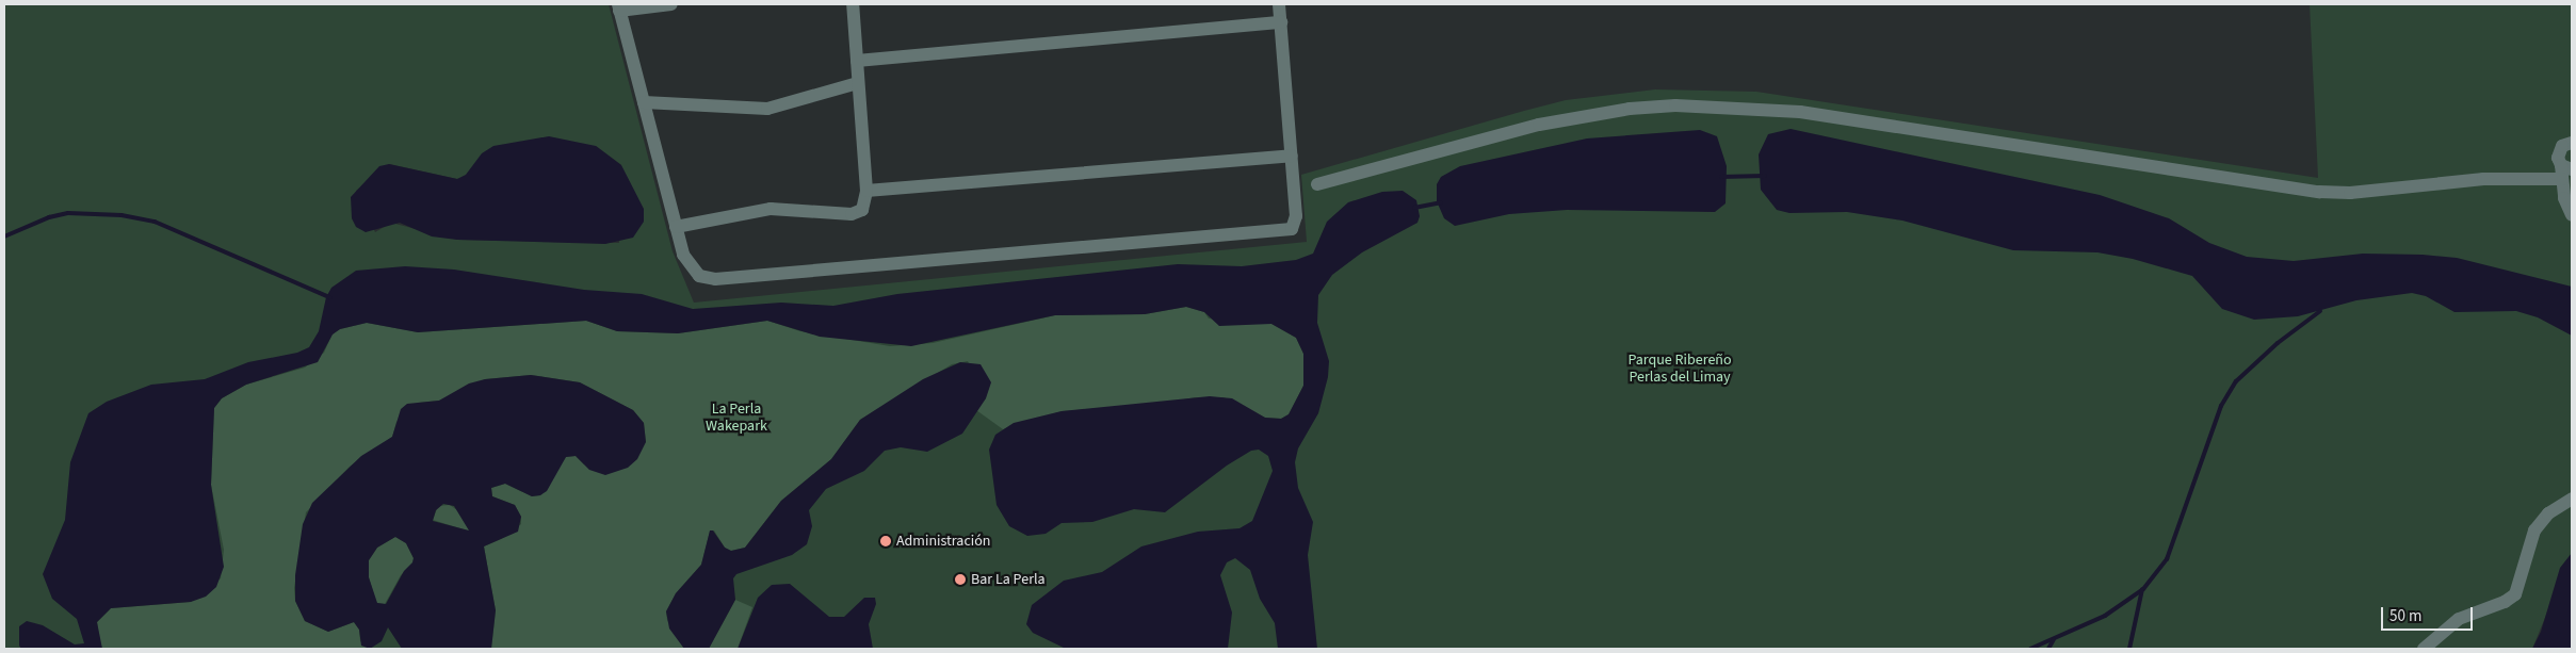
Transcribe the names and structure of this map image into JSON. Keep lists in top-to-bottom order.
{
  "parks": ["Parque Ribereño Perlas del Limay", "La Perla Wakepark"],
  "places": ["Administración", "Bar La Perla"],
  "scale_bar": "50 m"
}
